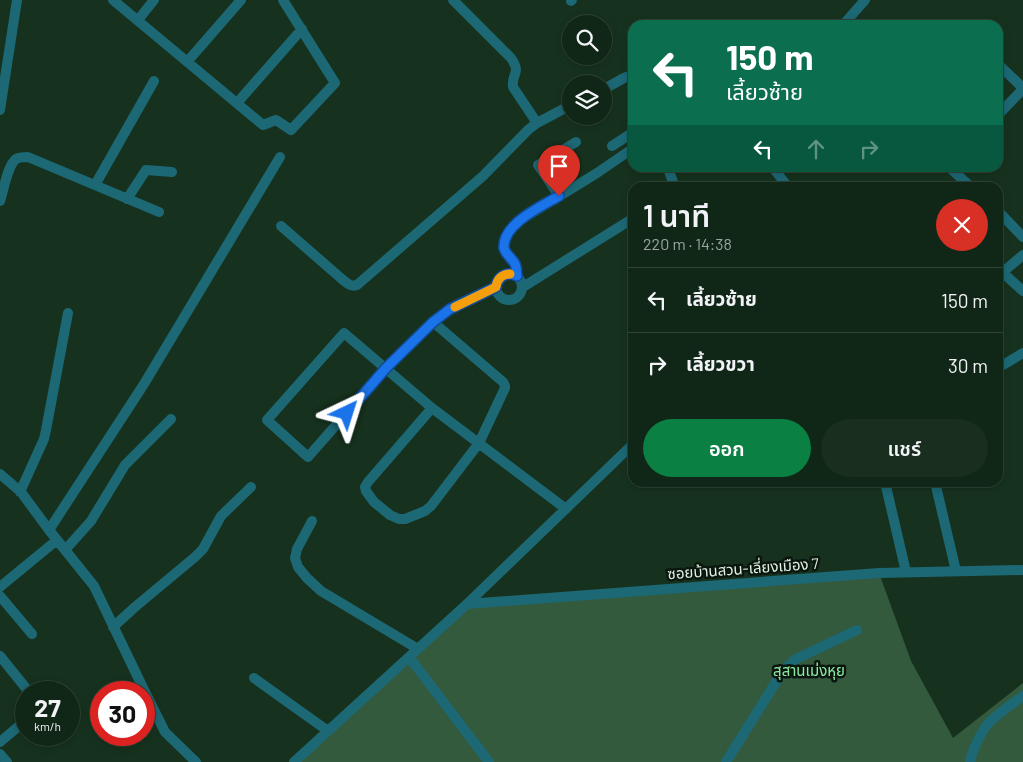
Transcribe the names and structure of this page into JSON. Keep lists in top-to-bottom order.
{
  "streets": {
    "street": ["ซอยบ้านสวน-เลี่ยงเมือง 7"]
  },
  "parks": ["สุสานเม่งหุย"],
  "page": {
    "turn": ["150 m", "เลี้ยวซ้าย"],
    "heading": ["1 นาที", "220 m · 14:38"],
    "list": [
      {
        "name": "เลี้ยวซ้าย",
        "value": "150 m"
      },
      {
        "name": "เลี้ยวขวา",
        "value": "30 m"
      }
    ],
    "buttons": ["ออก", "แชร์"],
    "speed": "27 km/h",
    "limit": "30"
  }
}
